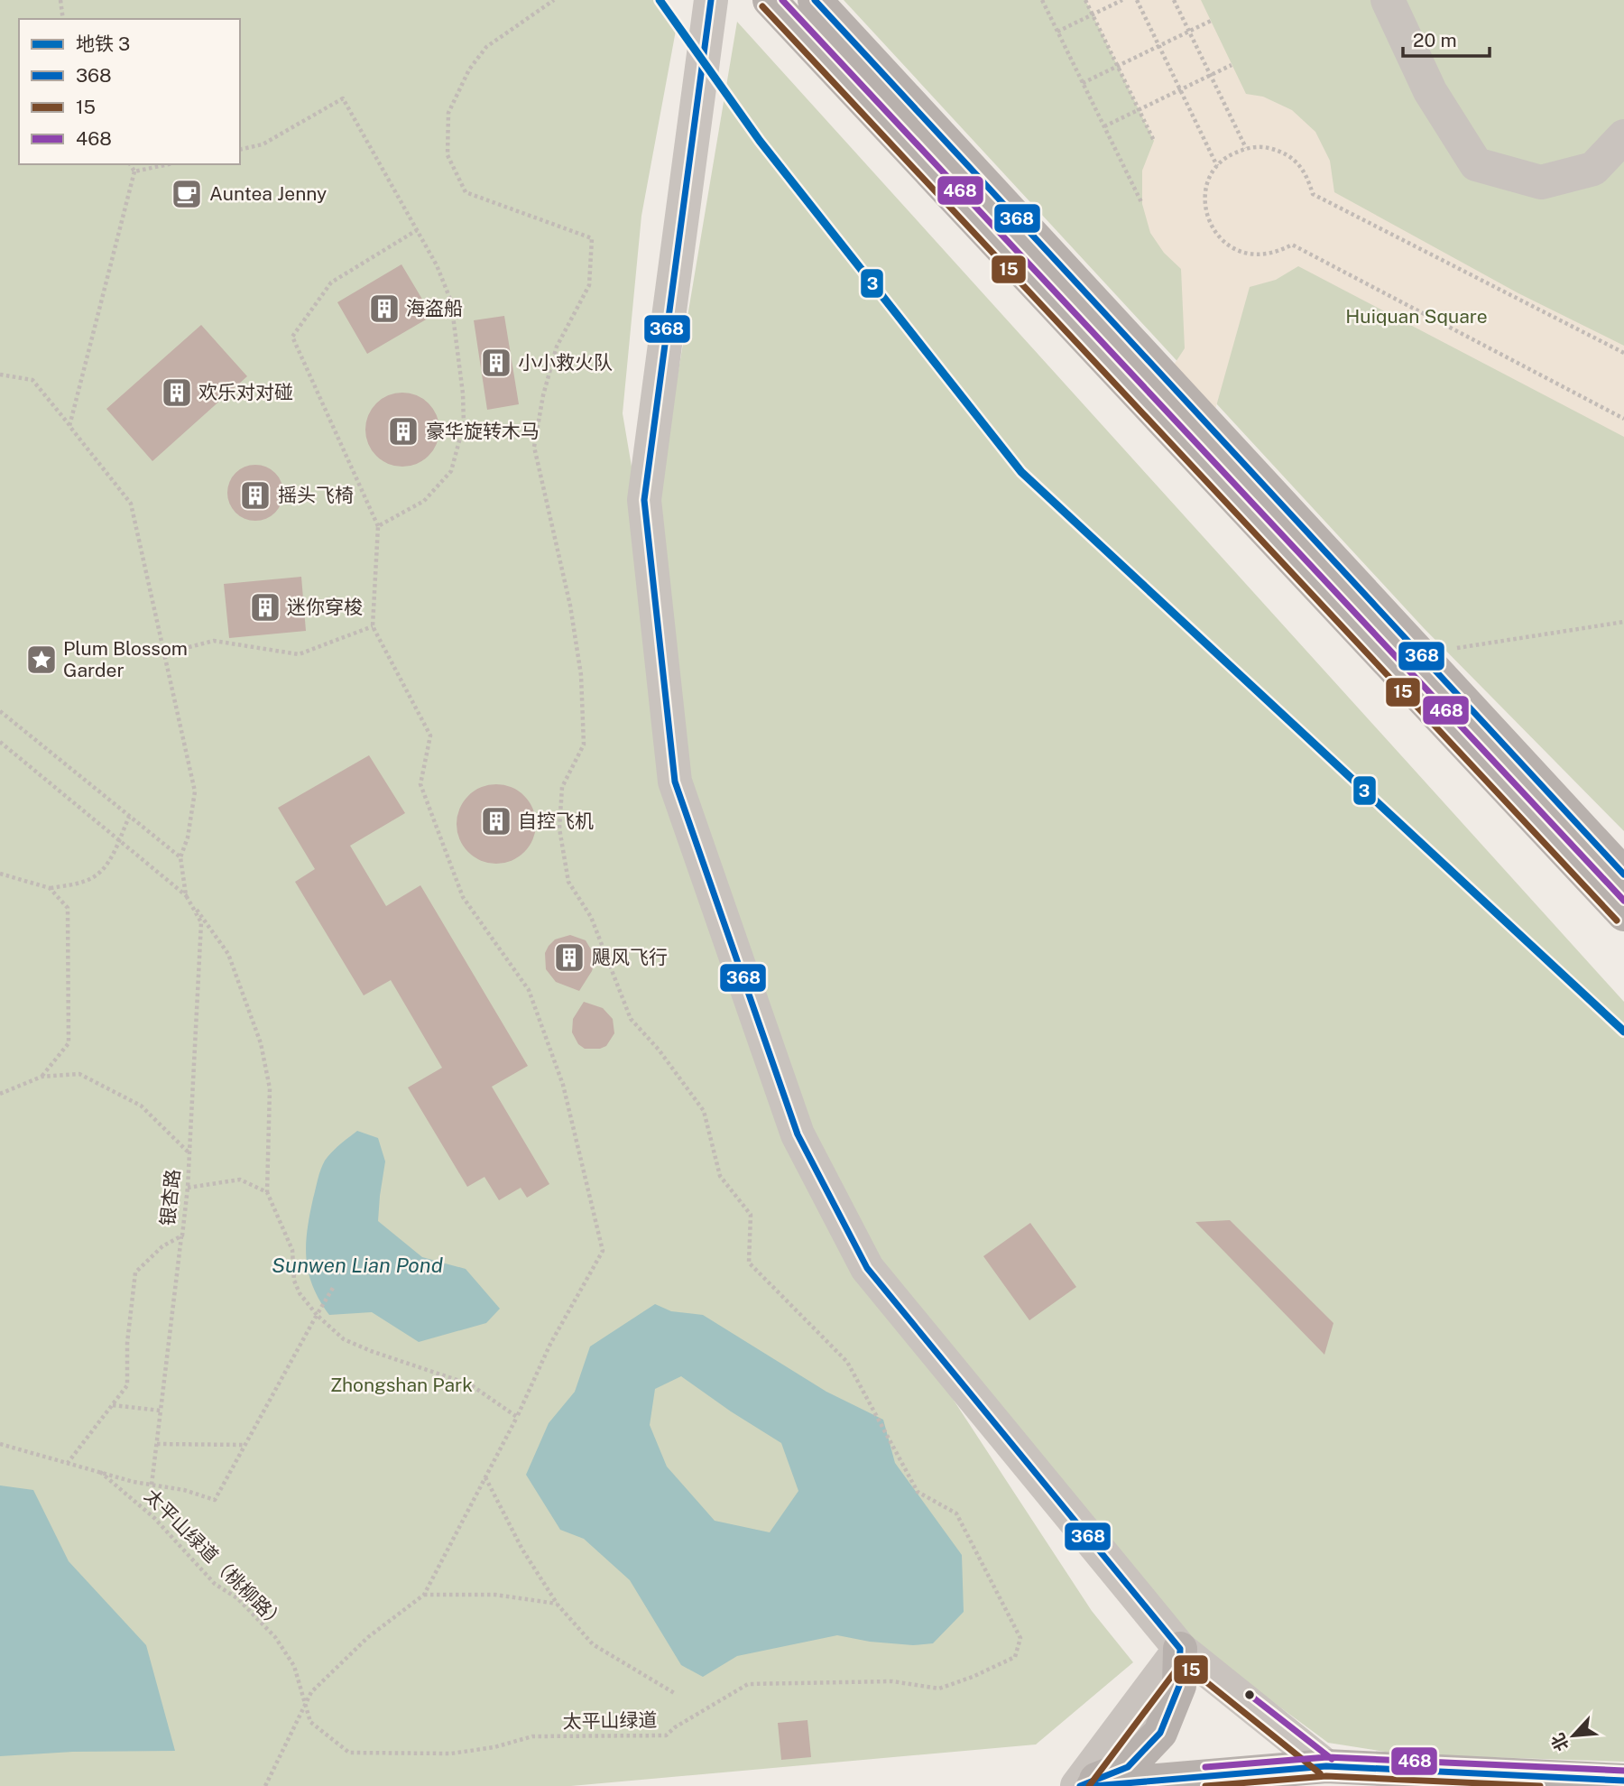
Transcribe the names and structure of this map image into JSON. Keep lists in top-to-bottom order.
{
  "streets": {
    "path": ["银杏路", "太平山绿道（桃柳路）", "太平山绿道"]
  },
  "crossings": [
    ["银杏路", "太平山绿道（桃柳路）"],
    ["太平山绿道（桃柳路）", "太平山绿道"]
  ],
  "water": ["Sunwen Lian Pond"],
  "parks": ["Huiquan Square", "Zhongshan Park"],
  "places": {
    "cafe": ["Auntea Jenny"],
    "building": [
      "海盗船",
      "小小救火队",
      "欢乐对对碰",
      "豪华旋转木马",
      "摇头飞椅",
      "迷你穿梭",
      "自控飞机",
      "飓风飞行"
    ],
    "place": ["Plum Blossom Garder"]
  },
  "lines": [
    "metro line 3",
    "transit line 368",
    "transit line 468",
    "transit line 15"
  ],
  "legend": [
    "地铁 3",
    "368",
    "15",
    "468"
  ],
  "scale_bar": "20 m",
  "north": "bottom left"
}
